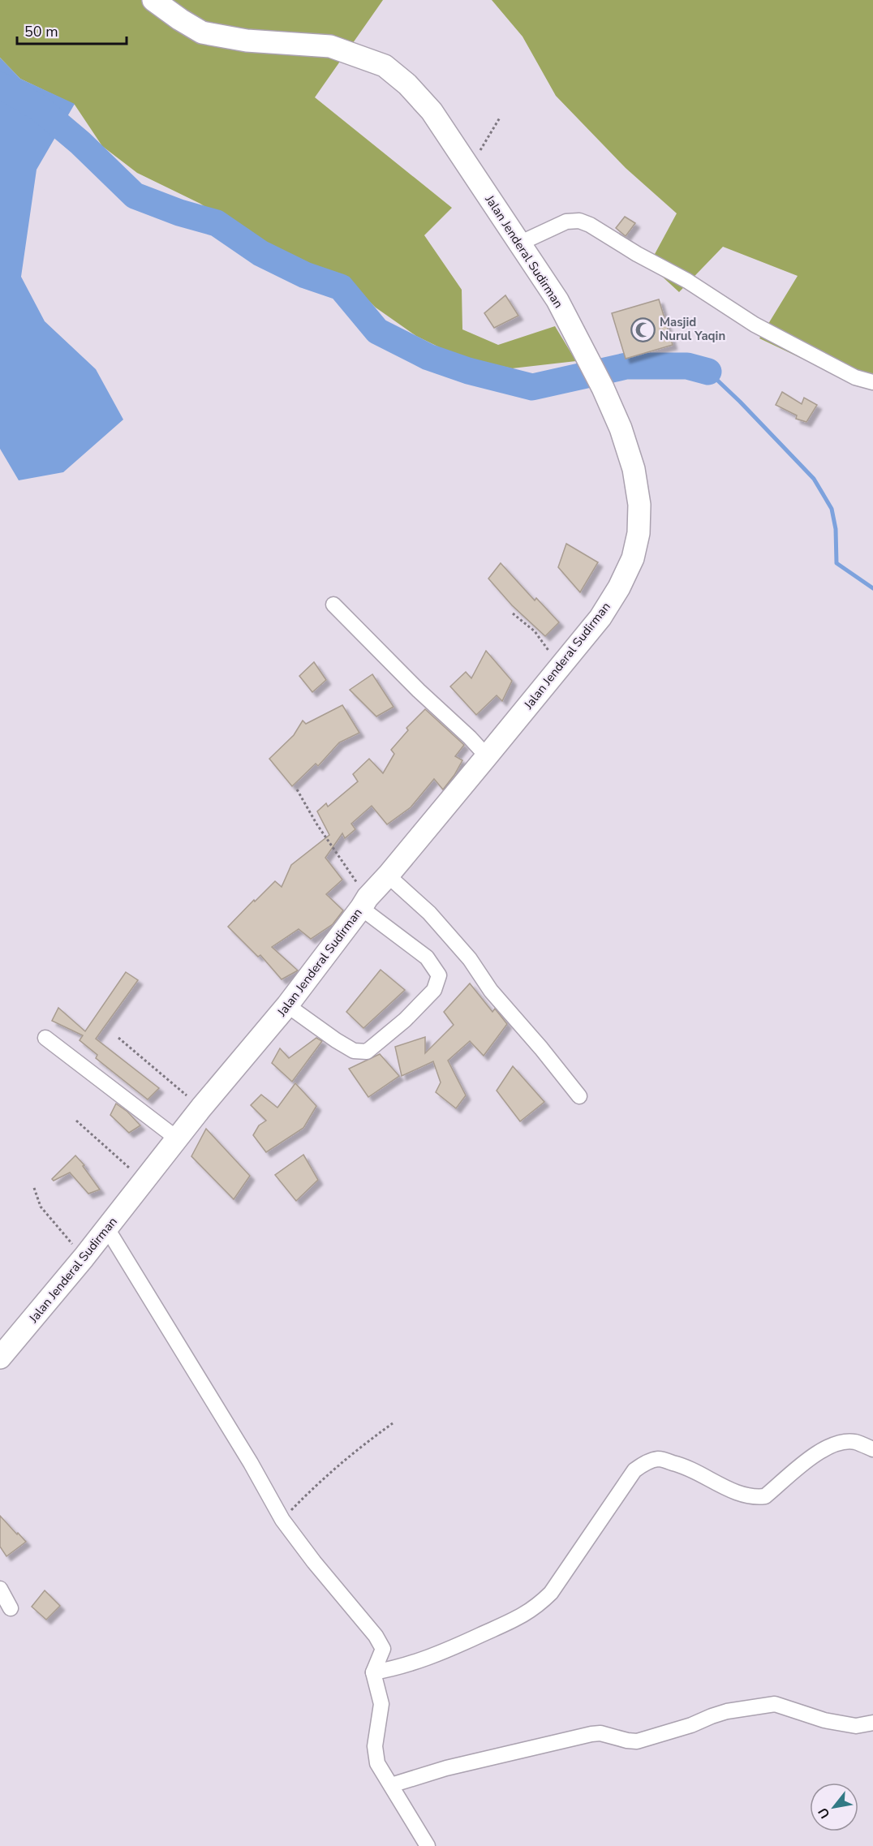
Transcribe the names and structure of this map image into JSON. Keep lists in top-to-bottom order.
{
  "streets": {
    "highway": ["Jalan Jenderal Sudirman"]
  },
  "places": {
    "mosque": ["Masjid Nurul Yaqin"]
  },
  "scale_bar": "50 m",
  "north": "bottom left"
}
